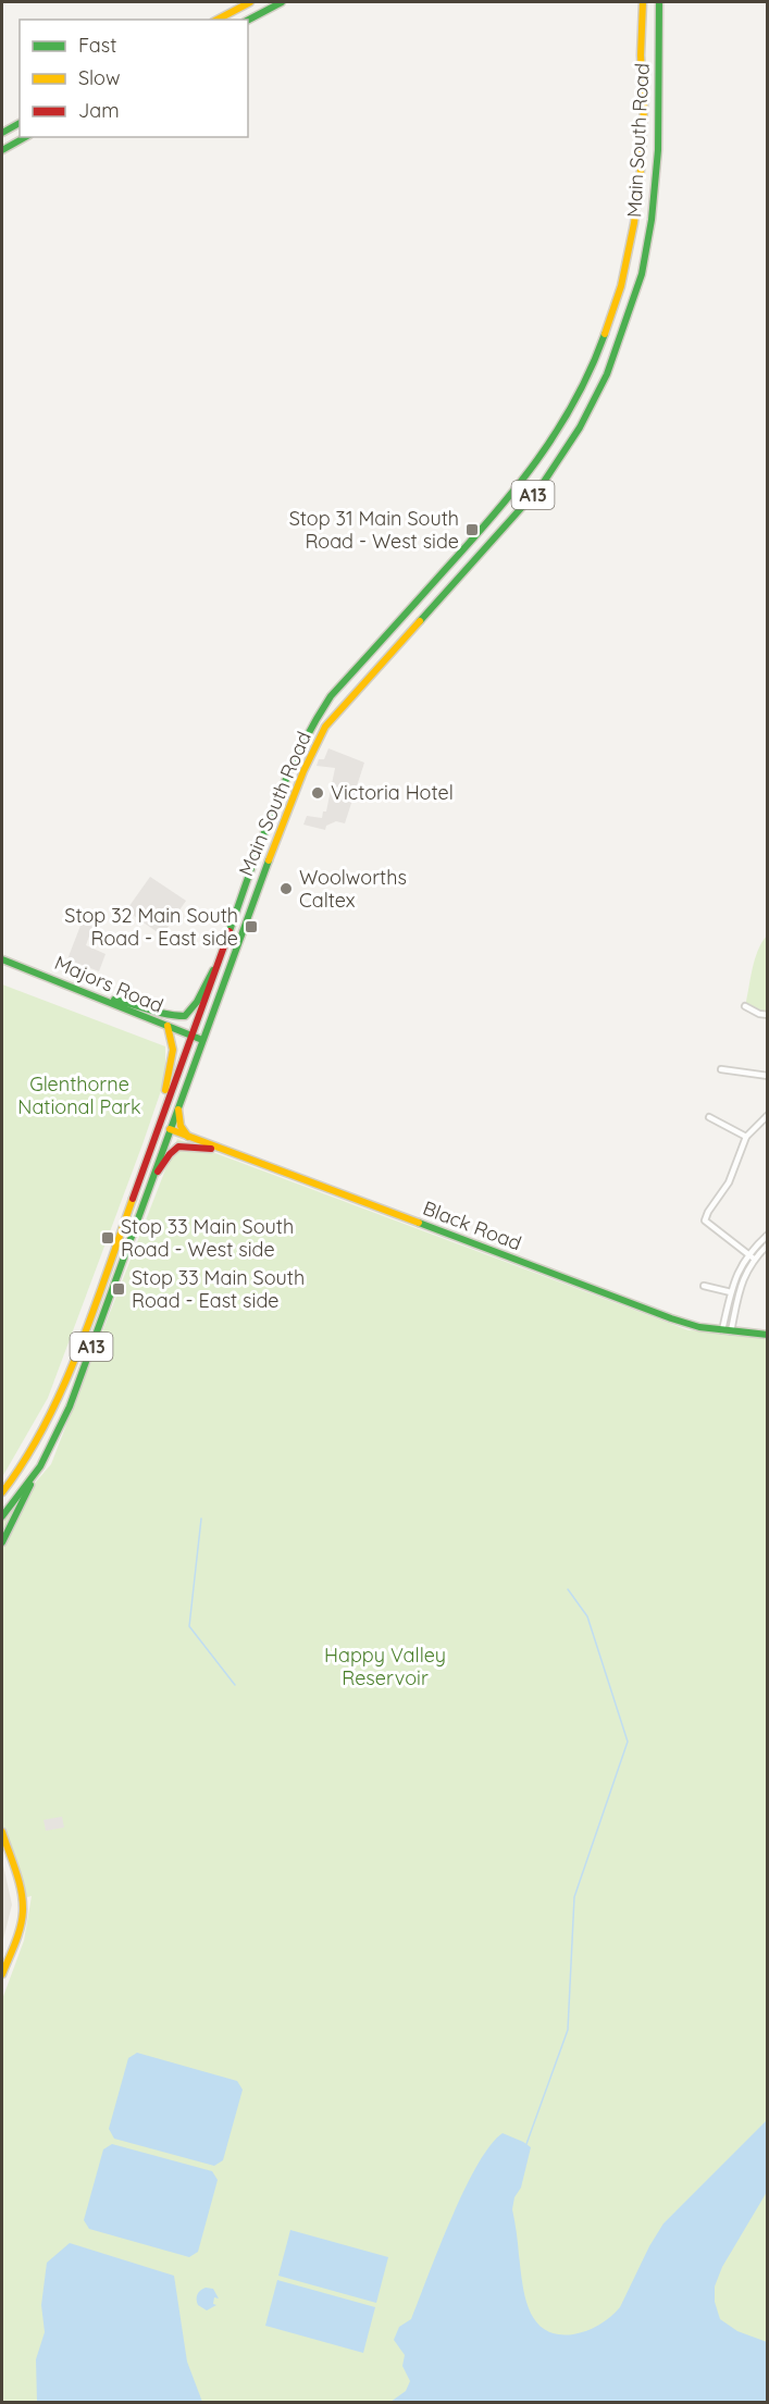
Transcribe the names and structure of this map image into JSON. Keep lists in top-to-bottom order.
{
  "streets": {
    "main road": [
      "Main South Road",
      "A13",
      "Majors Road",
      "Black Road"
    ]
  },
  "crossings": [
    ["Main South Road", "A13"],
    ["Main South Road", "Majors Road"],
    ["Main South Road", "Black Road"],
    ["A13", "Majors Road"],
    ["A13", "Black Road"]
  ],
  "parks": ["Glenthorne National Park", "Happy Valley Reservoir"],
  "places": {
    "transit": [
      "Stop 31 Main South Road - West side",
      "Stop 32 Main South Road - East side",
      "Stop 33 Main South Road - West side",
      "Stop 33 Main South Road - East side"
    ],
    "other": ["Victoria Hotel", "Woolworths Caltex"]
  },
  "legend": ["Fast", "Slow", "Jam"]
}
